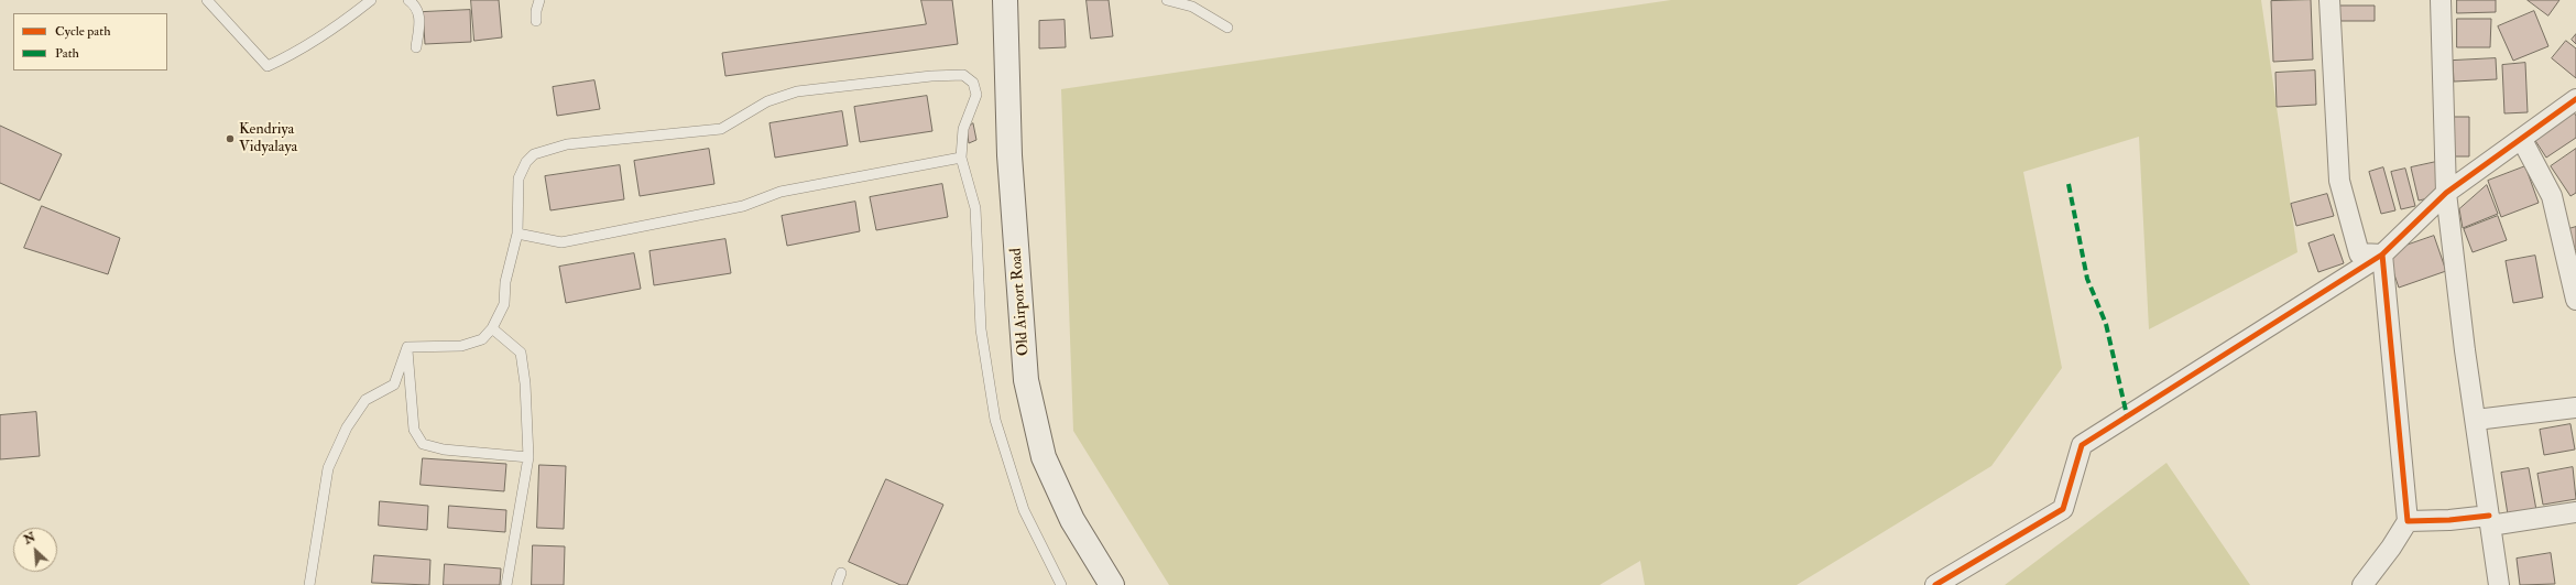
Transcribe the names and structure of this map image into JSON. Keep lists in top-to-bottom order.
{
  "streets": {
    "main road": ["Old Airport Road"]
  },
  "places": ["Kendriya Vidyalaya"],
  "legend": ["Cycle path", "Path"],
  "north": "top left"
}
